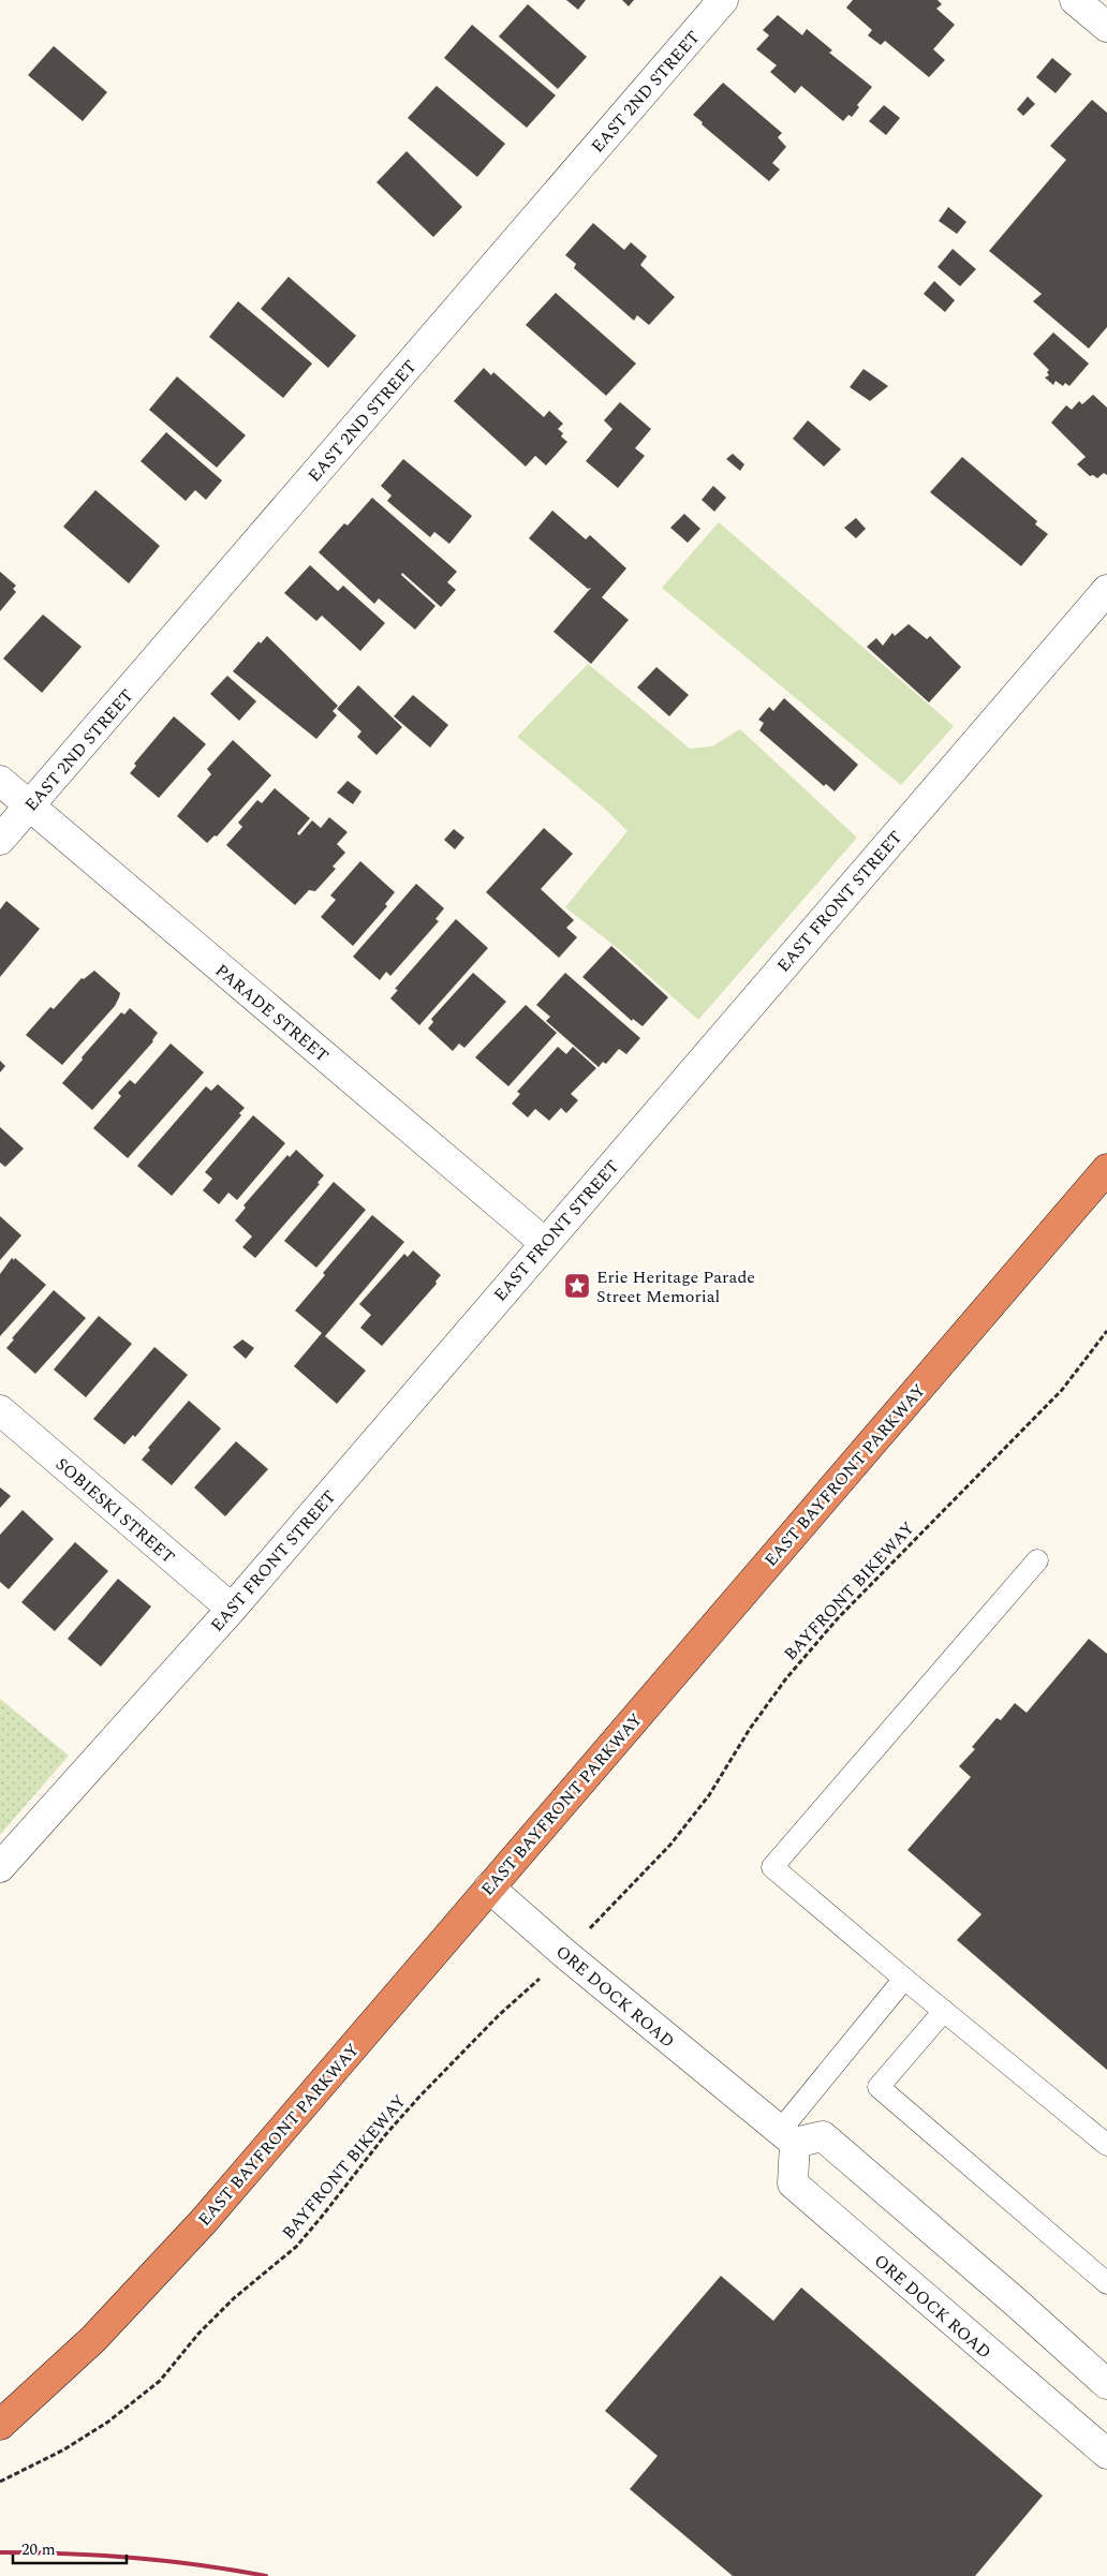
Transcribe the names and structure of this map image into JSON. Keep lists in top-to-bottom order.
{
  "streets": {
    "highway": ["EAST BAYFRONT PARKWAY"],
    "street": [
      "EAST 2ND STREET",
      "EAST FRONT STREET",
      "PARADE STREET",
      "SOBIESKI STREET",
      "ORE DOCK ROAD"
    ],
    "path": ["BAYFRONT BIKEWAY"]
  },
  "crossings": [
    ["EAST 2ND STREET", "PARADE STREET"],
    ["EAST FRONT STREET", "PARADE STREET"],
    ["EAST FRONT STREET", "SOBIESKI STREET"],
    ["EAST BAYFRONT PARKWAY", "ORE DOCK ROAD"]
  ],
  "places": {
    "place": ["Erie Heritage Parade Street Memorial"]
  },
  "scale_bar": "20 m"
}
